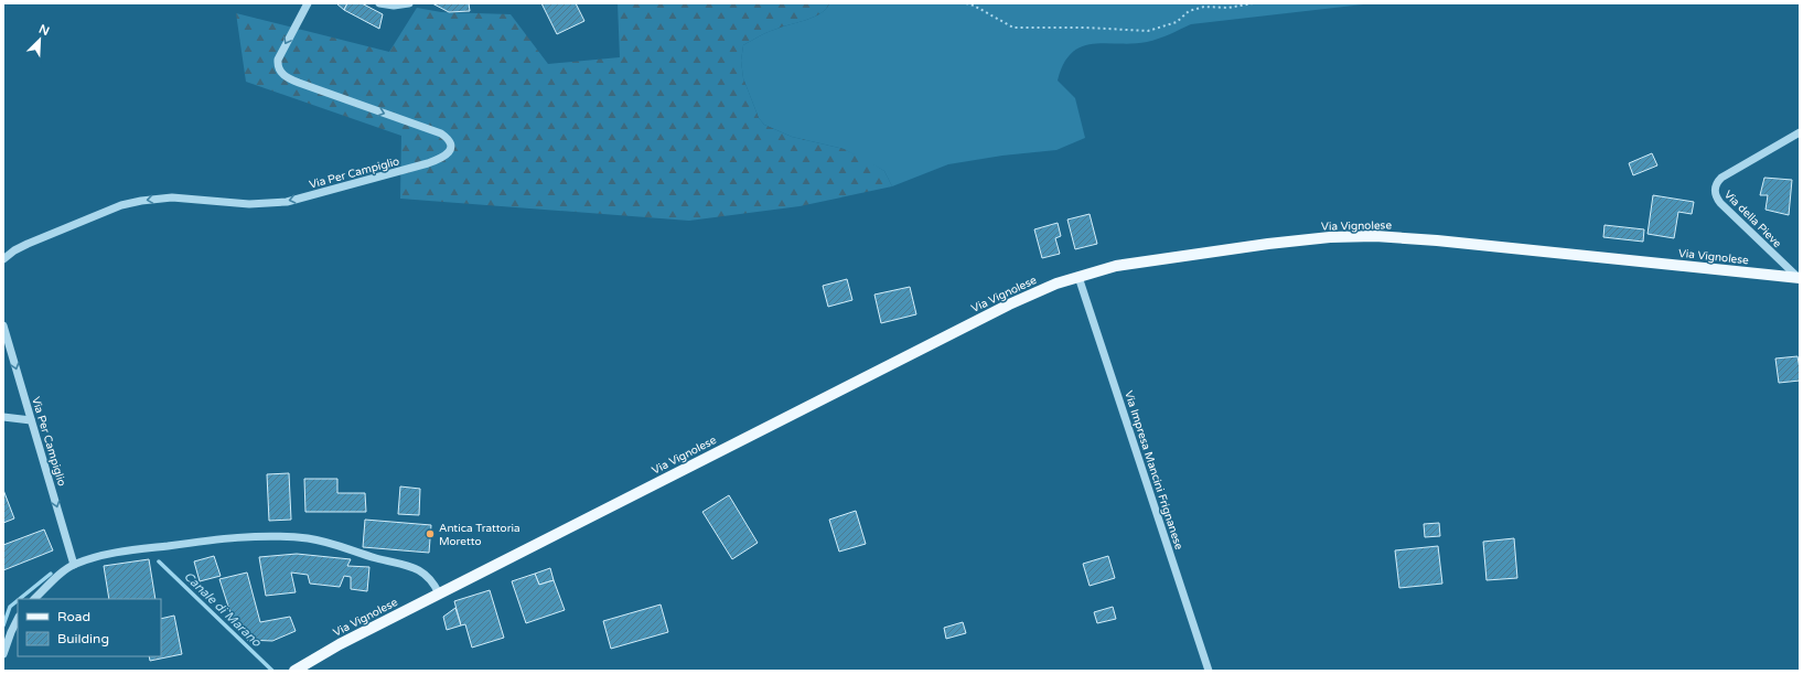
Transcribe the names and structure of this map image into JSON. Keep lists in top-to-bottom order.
{
  "streets": {
    "main road": ["Via Vignolese"],
    "street": ["Via Per Campiglio", "Via della Pieve", "Via Impresa Mancini Frignanese"]
  },
  "crossings": [
    ["Via della Pieve", "Via Vignolese"],
    ["Via Vignolese", "Via Impresa Mancini Frignanese"]
  ],
  "water": ["Canale di Marano"],
  "places": ["Antica Trattoria Moretto"],
  "legend": ["Road", "Building"],
  "north": "top right"
}
